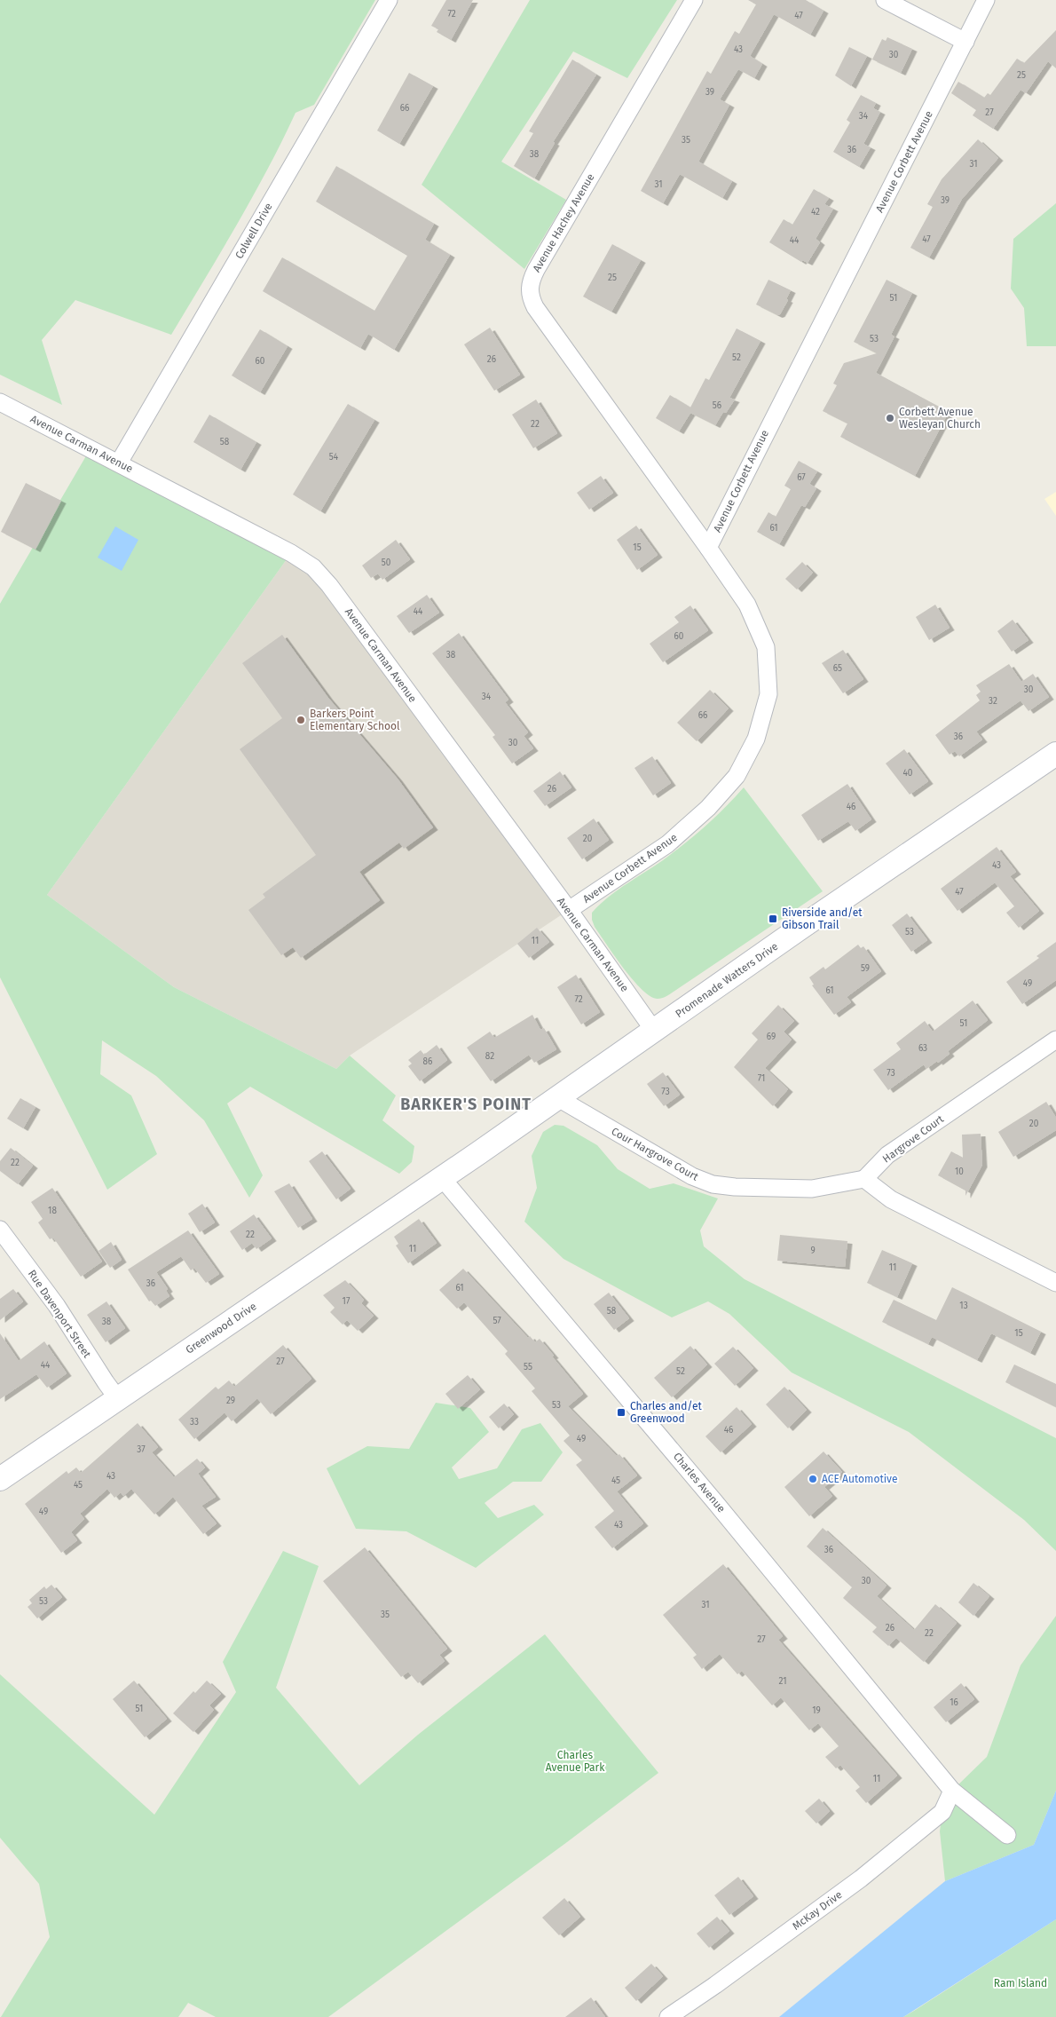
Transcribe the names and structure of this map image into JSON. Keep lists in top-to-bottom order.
{
  "streets": {
    "main road": ["Promenade Watters Drive", "Greenwood Drive"],
    "street": [
      "Avenue Corbett Avenue",
      "Avenue Hachey Avenue",
      "Colwell Drive",
      "Avenue Carman Avenue",
      "Hargrove Court",
      "Cour Hargrove Court",
      "Rue Davenport Street",
      "Charles Avenue",
      "McKay Drive"
    ]
  },
  "crossings": [
    ["Avenue Corbett Avenue", "Avenue Hachey Avenue"],
    ["Avenue Corbett Avenue", "Avenue Carman Avenue"],
    ["Colwell Drive", "Avenue Carman Avenue"],
    ["Avenue Carman Avenue", "Promenade Watters Drive"],
    ["Promenade Watters Drive", "Cour Hargrove Court"],
    ["Promenade Watters Drive", "Greenwood Drive"],
    ["Promenade Watters Drive", "Charles Avenue"],
    ["Hargrove Court", "Cour Hargrove Court"],
    ["Rue Davenport Street", "Greenwood Drive"],
    ["Greenwood Drive", "Charles Avenue"],
    ["Charles Avenue", "McKay Drive"]
  ],
  "districts": ["BARKER'S POINT"],
  "parks": ["Charles Avenue Park", "Ram Island"],
  "places": {
    "other": ["Corbett Avenue Wesleyan Church", "Barkers Point Elementary School", "ACE Automotive"],
    "transit": ["Riverside and/et Gibson Trail", "Charles and/et Greenwood"]
  },
  "house_numbers": [
    "72",
    "47",
    "43",
    "30",
    "25",
    "39",
    "66",
    "27",
    "34",
    "35",
    "36",
    "38",
    "31",
    "31",
    "39",
    "42",
    "47",
    "44",
    "25",
    "51",
    "53",
    "52",
    "26",
    "60",
    "56",
    "22",
    "58",
    "54",
    "67",
    "61",
    "15",
    "50",
    "44",
    "60",
    "38",
    "65",
    "30",
    "34",
    "32",
    "66",
    "36",
    "30",
    "40",
    "26",
    "46",
    "20",
    "43",
    "47",
    "53",
    "11",
    "59",
    "49",
    "61",
    "72",
    "51",
    "69",
    "63",
    "82",
    "86",
    "73",
    "71",
    "73",
    "20",
    "22",
    "10",
    "18",
    "22",
    "11",
    "9",
    "11",
    "36",
    "61",
    "17",
    "13",
    "58",
    "57",
    "38",
    "15",
    "27",
    "44",
    "55",
    "52",
    "29",
    "53",
    "33",
    "46",
    "49",
    "37",
    "43",
    "45",
    "45",
    "49",
    "43",
    "36",
    "30",
    "53",
    "31",
    "35",
    "26",
    "22",
    "27",
    "21",
    "16",
    "51",
    "19",
    "11"
  ]
}
